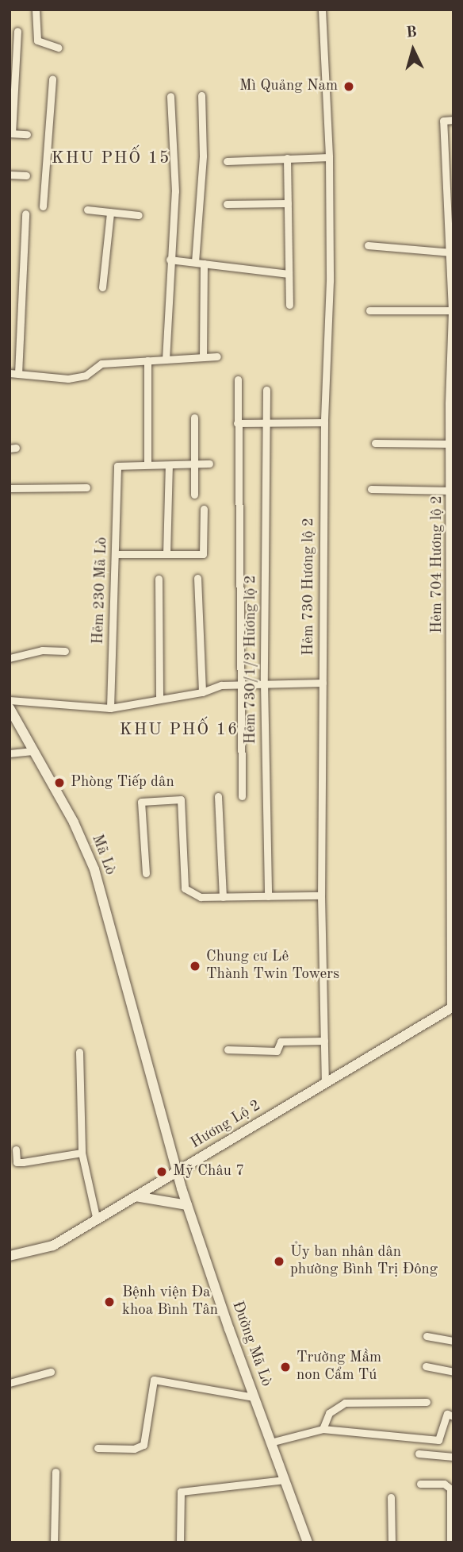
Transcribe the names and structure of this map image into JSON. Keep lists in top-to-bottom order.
{
  "streets": {
    "main road": ["Mã Lò", "Hương Lộ 2", "Đường Mã Lò"],
    "street": [
      "Hẻm 704 Hương lộ 2",
      "Hẻm 730 Hương lộ 2",
      "Hẻm 230 Mã Lò",
      "Hẻm 730/1/2 Hương lộ 2"
    ]
  },
  "crossings": [
    ["Hẻm 704 Hương lộ 2", "Hương Lộ 2"],
    ["Hẻm 730 Hương lộ 2", "Hương Lộ 2"],
    ["Mã Lò", "Đường Mã Lò"],
    ["Hương Lộ 2", "Đường Mã Lò"]
  ],
  "districts": ["KHU PHỐ 15", "KHU PHỐ 16"],
  "places": [
    "Mì Quảng Nam",
    "Phòng Tiếp dân",
    "Chung cư Lê Thành Twin Towers",
    "Mỹ Châu 7",
    "Ủy ban nhân dân phường Bình Trị Đông",
    "Bệnh viện Đa khoa Bình Tân",
    "Trường Mầm non Cẩm Tú"
  ],
  "north": "top"
}
